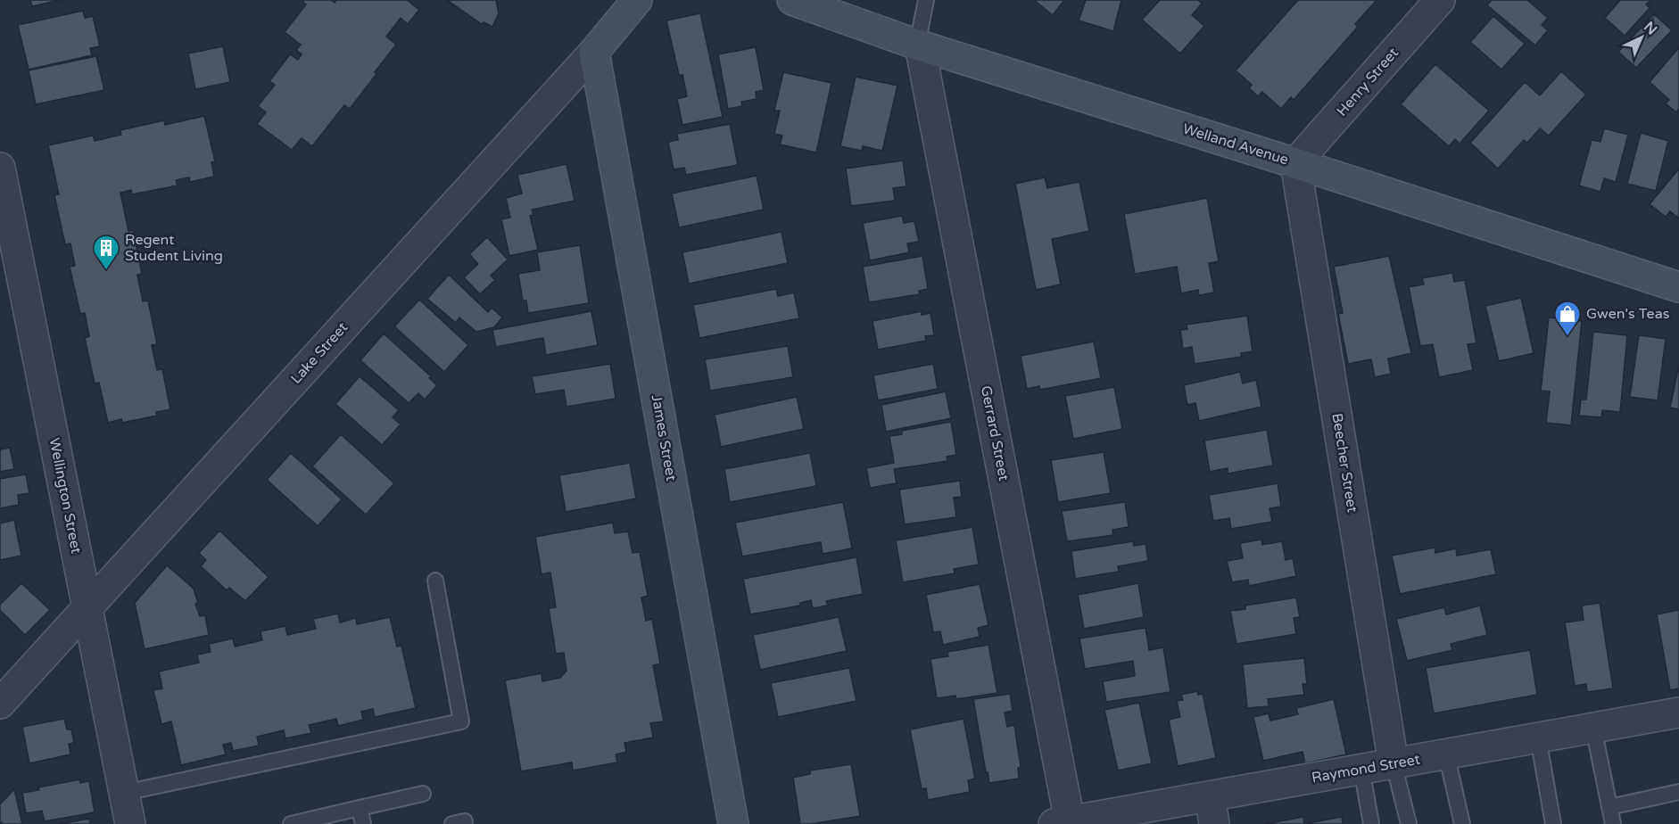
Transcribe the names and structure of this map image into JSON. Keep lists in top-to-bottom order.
{
  "streets": {
    "main road": ["Welland Avenue", "Lake Street", "James Street"],
    "street": [
      "Henry Street",
      "Gerrard Street",
      "Beecher Street",
      "Wellington Street",
      "Raymond Street"
    ]
  },
  "crossings": [
    ["Henry Street", "Welland Avenue"],
    ["Henry Street", "Beecher Street"],
    ["Welland Avenue", "Gerrard Street"],
    ["Welland Avenue", "Beecher Street"],
    ["Lake Street", "James Street"],
    ["Lake Street", "Wellington Street"],
    ["Gerrard Street", "Raymond Street"],
    ["Beecher Street", "Raymond Street"]
  ],
  "places": {
    "building": ["Regent Student Living"],
    "shop": ["Gwen's Teas"]
  },
  "north": "top right"
}
